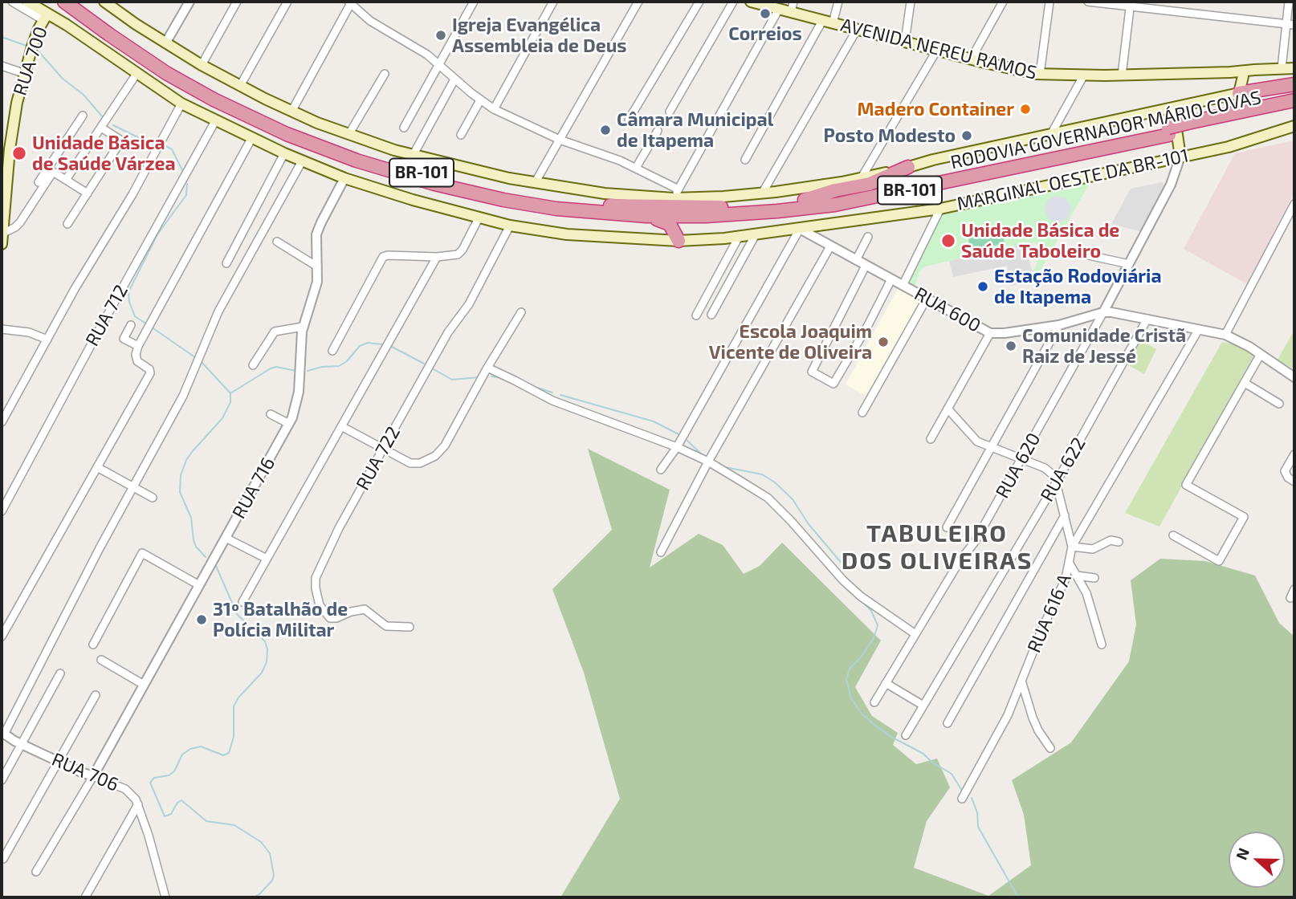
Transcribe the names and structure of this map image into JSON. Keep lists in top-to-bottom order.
{
  "streets": {
    "highway": ["RODOVIA GOVERNADOR MÁRIO COVAS", "BR-101"],
    "main road": ["AVENIDA NEREU RAMOS", "RUA 700", "MARGINAL OESTE DA BR-101"],
    "street": [
      "RUA 600",
      "RUA 712",
      "RUA 722",
      "RUA 620",
      "RUA 622",
      "RUA 716",
      "RUA 616 A",
      "RUA 706"
    ]
  },
  "crossings": [
    ["RUA 700", "MARGINAL OESTE DA BR-101"],
    ["MARGINAL OESTE DA BR-101", "RUA 600"],
    ["MARGINAL OESTE DA BR-101", "RUA 712"],
    ["MARGINAL OESTE DA BR-101", "RUA 722"],
    ["MARGINAL OESTE DA BR-101", "RUA 716"],
    ["RUA 600", "RUA 620"],
    ["RUA 600", "RUA 622"],
    ["RUA 622", "RUA 616 A"],
    ["RUA 716", "RUA 706"]
  ],
  "districts": ["TABULEIRO DOS OLIVEIRAS"],
  "places": [
    "Correios",
    "Igreja Evangélica Assembleia de Deus",
    "Madero Container",
    "Câmara Municipal de Itapema",
    "Posto Modesto",
    "Unidade Básica de Saúde Várzea",
    "Unidade Básica de Saúde Taboleiro",
    "Estação Rodoviária de Itapema",
    "Escola Joaquim Vicente de Oliveira",
    "Comunidade Cristã Raiz de Jessé",
    "31º Batalhão de Polícia Militar"
  ],
  "north": "left"
}
